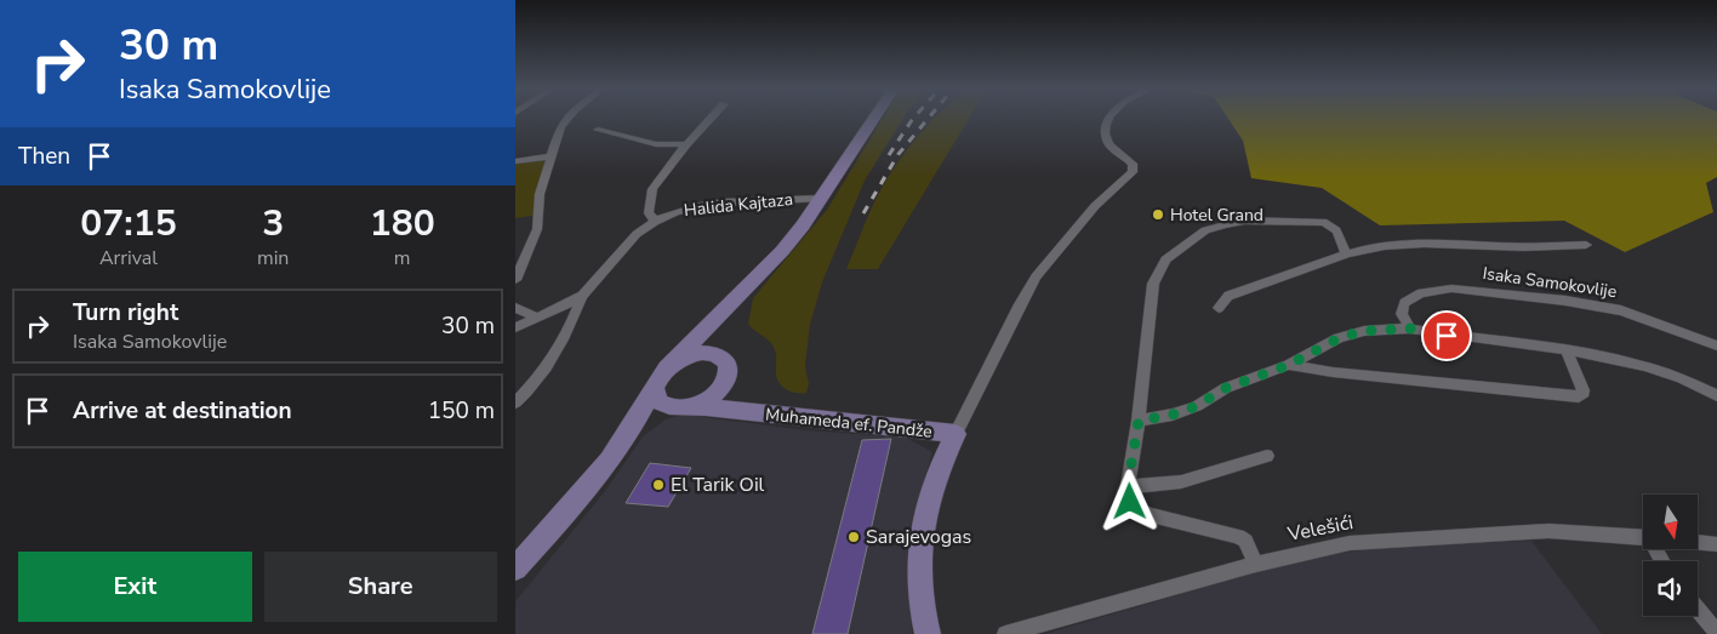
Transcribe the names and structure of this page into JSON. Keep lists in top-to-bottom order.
{
  "streets": {
    "main road": ["Halida Kajtaza", "Muhameda ef. Pandže"],
    "street": ["Isaka Samokovlije", "Velešići"]
  },
  "crossings": [
    ["Halida Kajtaza", "Muhameda ef. Pandže"]
  ],
  "places": ["Hotel Grand", "El Tarik Oil", "Sarajevogas"],
  "north": "bottom",
  "page": {
    "turn": ["30 m", "Isaka Samokovlije"],
    "then": "Then",
    "eta": [
      "07:15",
      "Arrival",
      "3",
      "min",
      "180",
      "m"
    ],
    "list": [
      {
        "name": "Turn right",
        "note": "Isaka Samokovlije",
        "value": "30 m"
      },
      {
        "name": "Arrive at destination",
        "value": "150 m"
      }
    ],
    "buttons": ["Exit", "Share"]
  }
}
